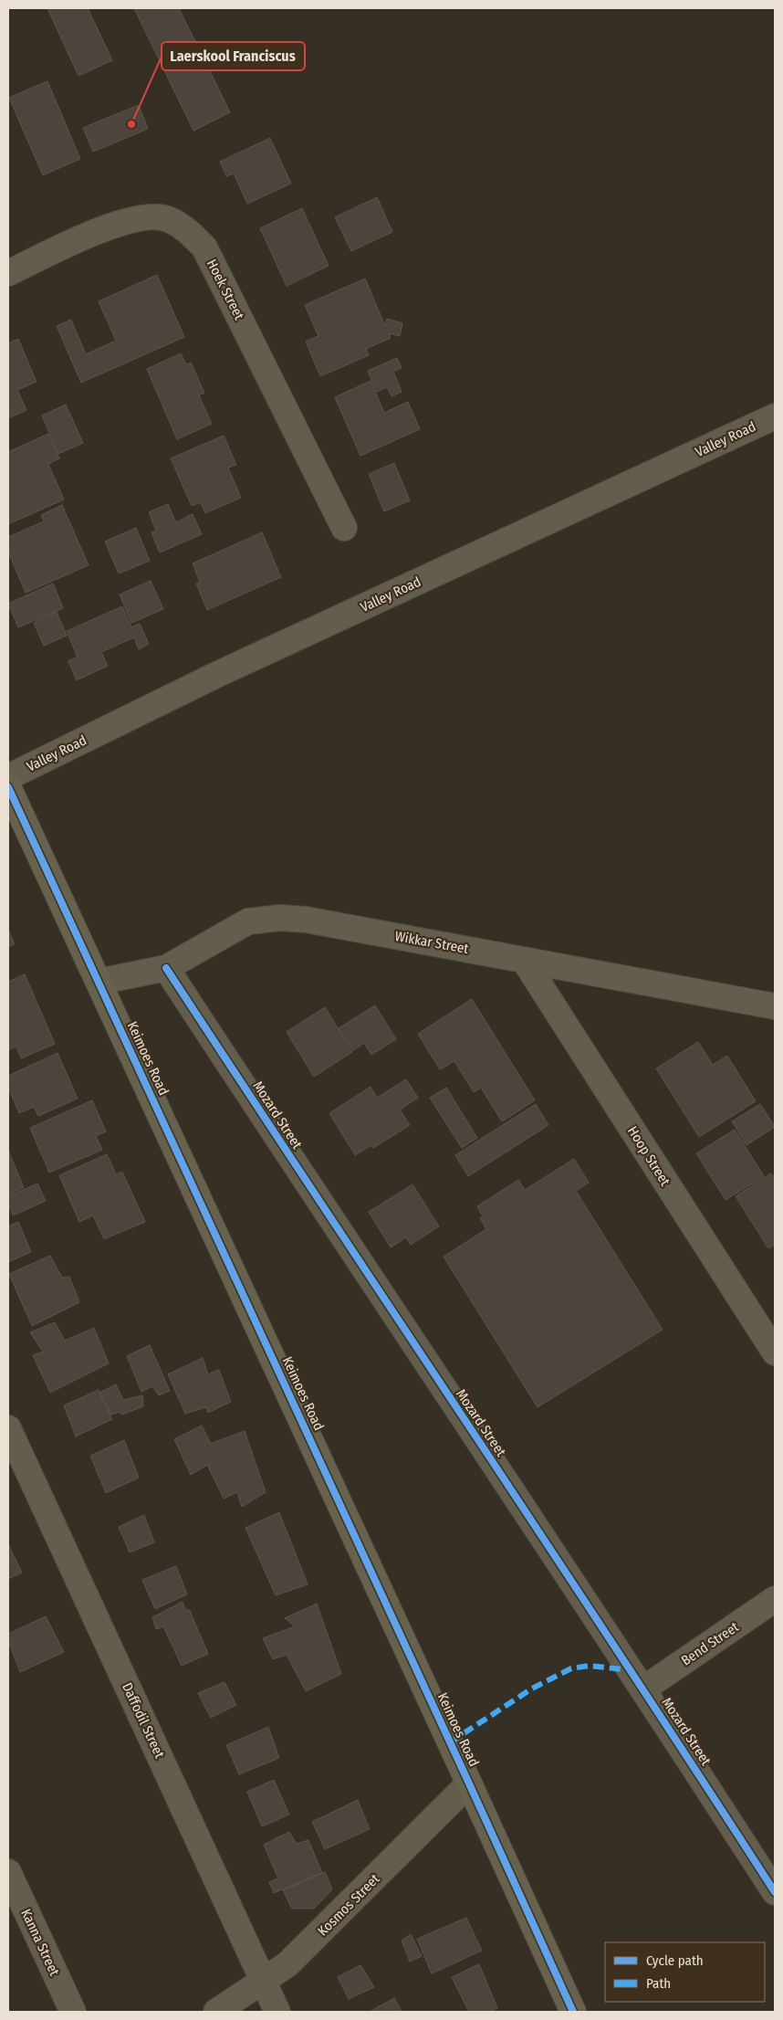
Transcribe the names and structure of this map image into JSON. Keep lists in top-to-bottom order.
{
  "streets": {
    "street": [
      "Hoek Street",
      "Valley Road",
      "Wikkar Street",
      "Keimoes Road",
      "Mozard Street",
      "Hoop Street",
      "Bend Street",
      "Daffodil Street",
      "Kosmos Street",
      "Kanna Street"
    ]
  },
  "crossings": [
    ["Wikkar Street", "Keimoes Road"],
    ["Wikkar Street", "Mozard Street"],
    ["Wikkar Street", "Hoop Street"],
    ["Keimoes Road", "Kosmos Street"],
    ["Mozard Street", "Bend Street"],
    ["Daffodil Street", "Kosmos Street"]
  ],
  "places": ["Laerskool Franciscus"],
  "legend": ["Cycle path", "Path"]
}
